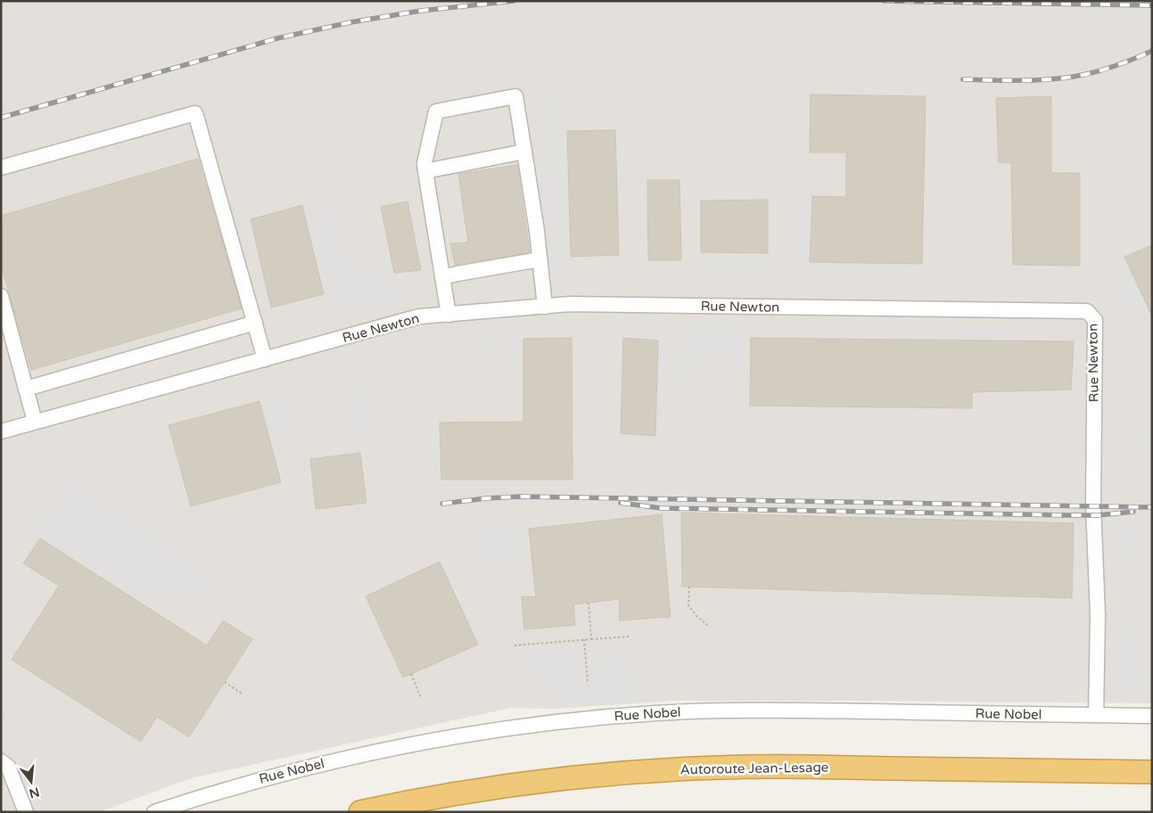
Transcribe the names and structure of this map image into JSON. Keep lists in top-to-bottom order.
{
  "streets": {
    "highway": ["Autoroute Jean-Lesage"],
    "street": ["Rue Newton", "Rue Nobel"]
  },
  "crossings": [
    ["Rue Newton", "Rue Nobel"]
  ],
  "north": "bottom"
}
